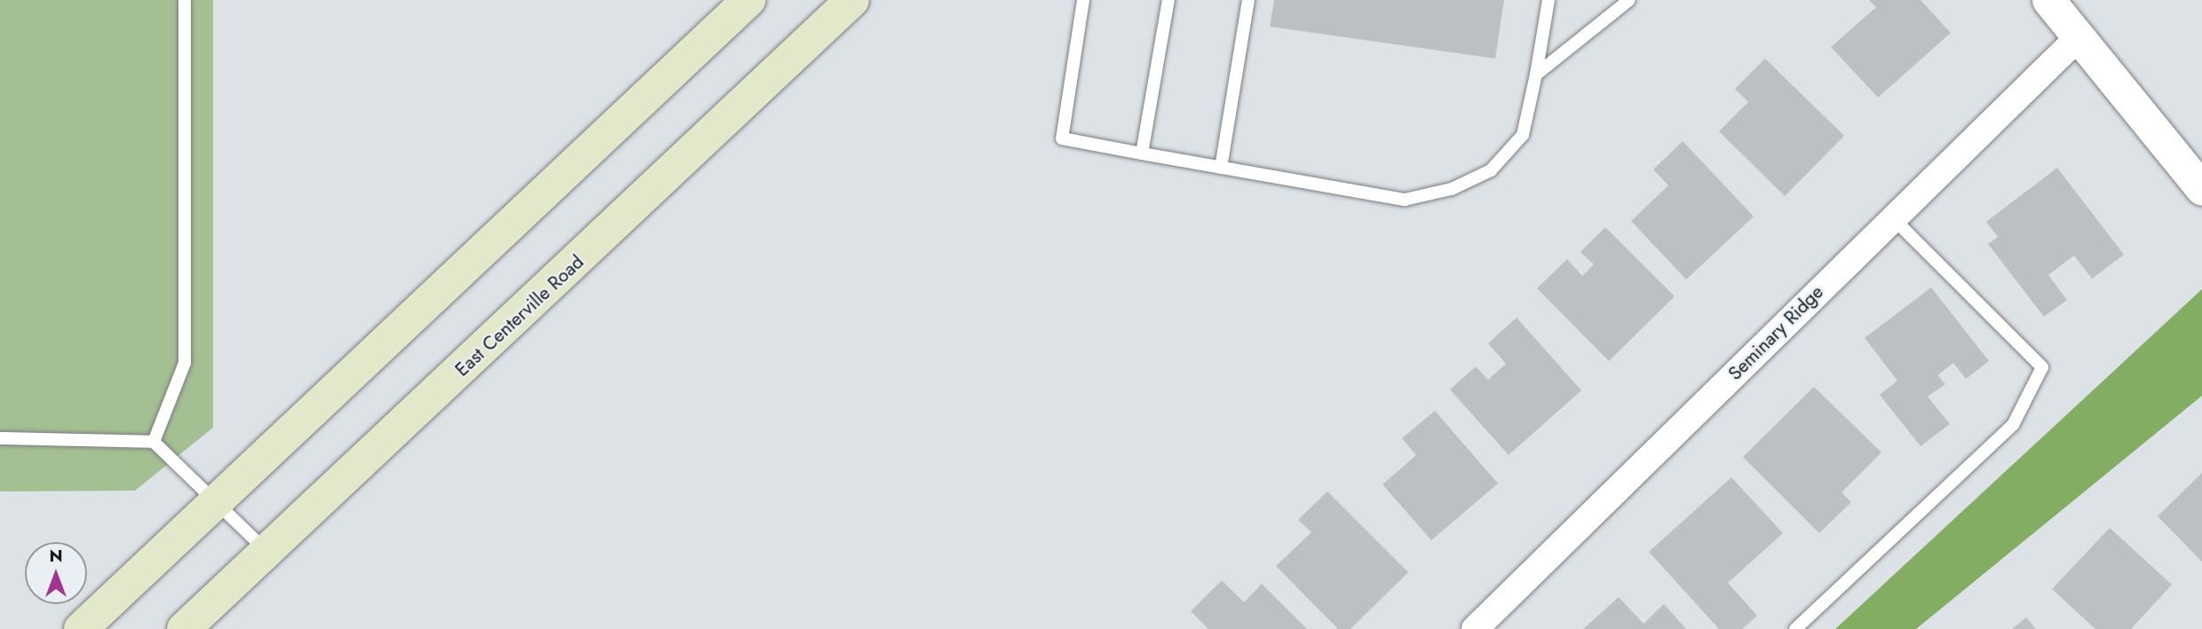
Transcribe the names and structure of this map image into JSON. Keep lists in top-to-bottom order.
{
  "streets": {
    "main road": ["East Centerville Road"],
    "street": ["Seminary Ridge"]
  },
  "north": "top"
}
